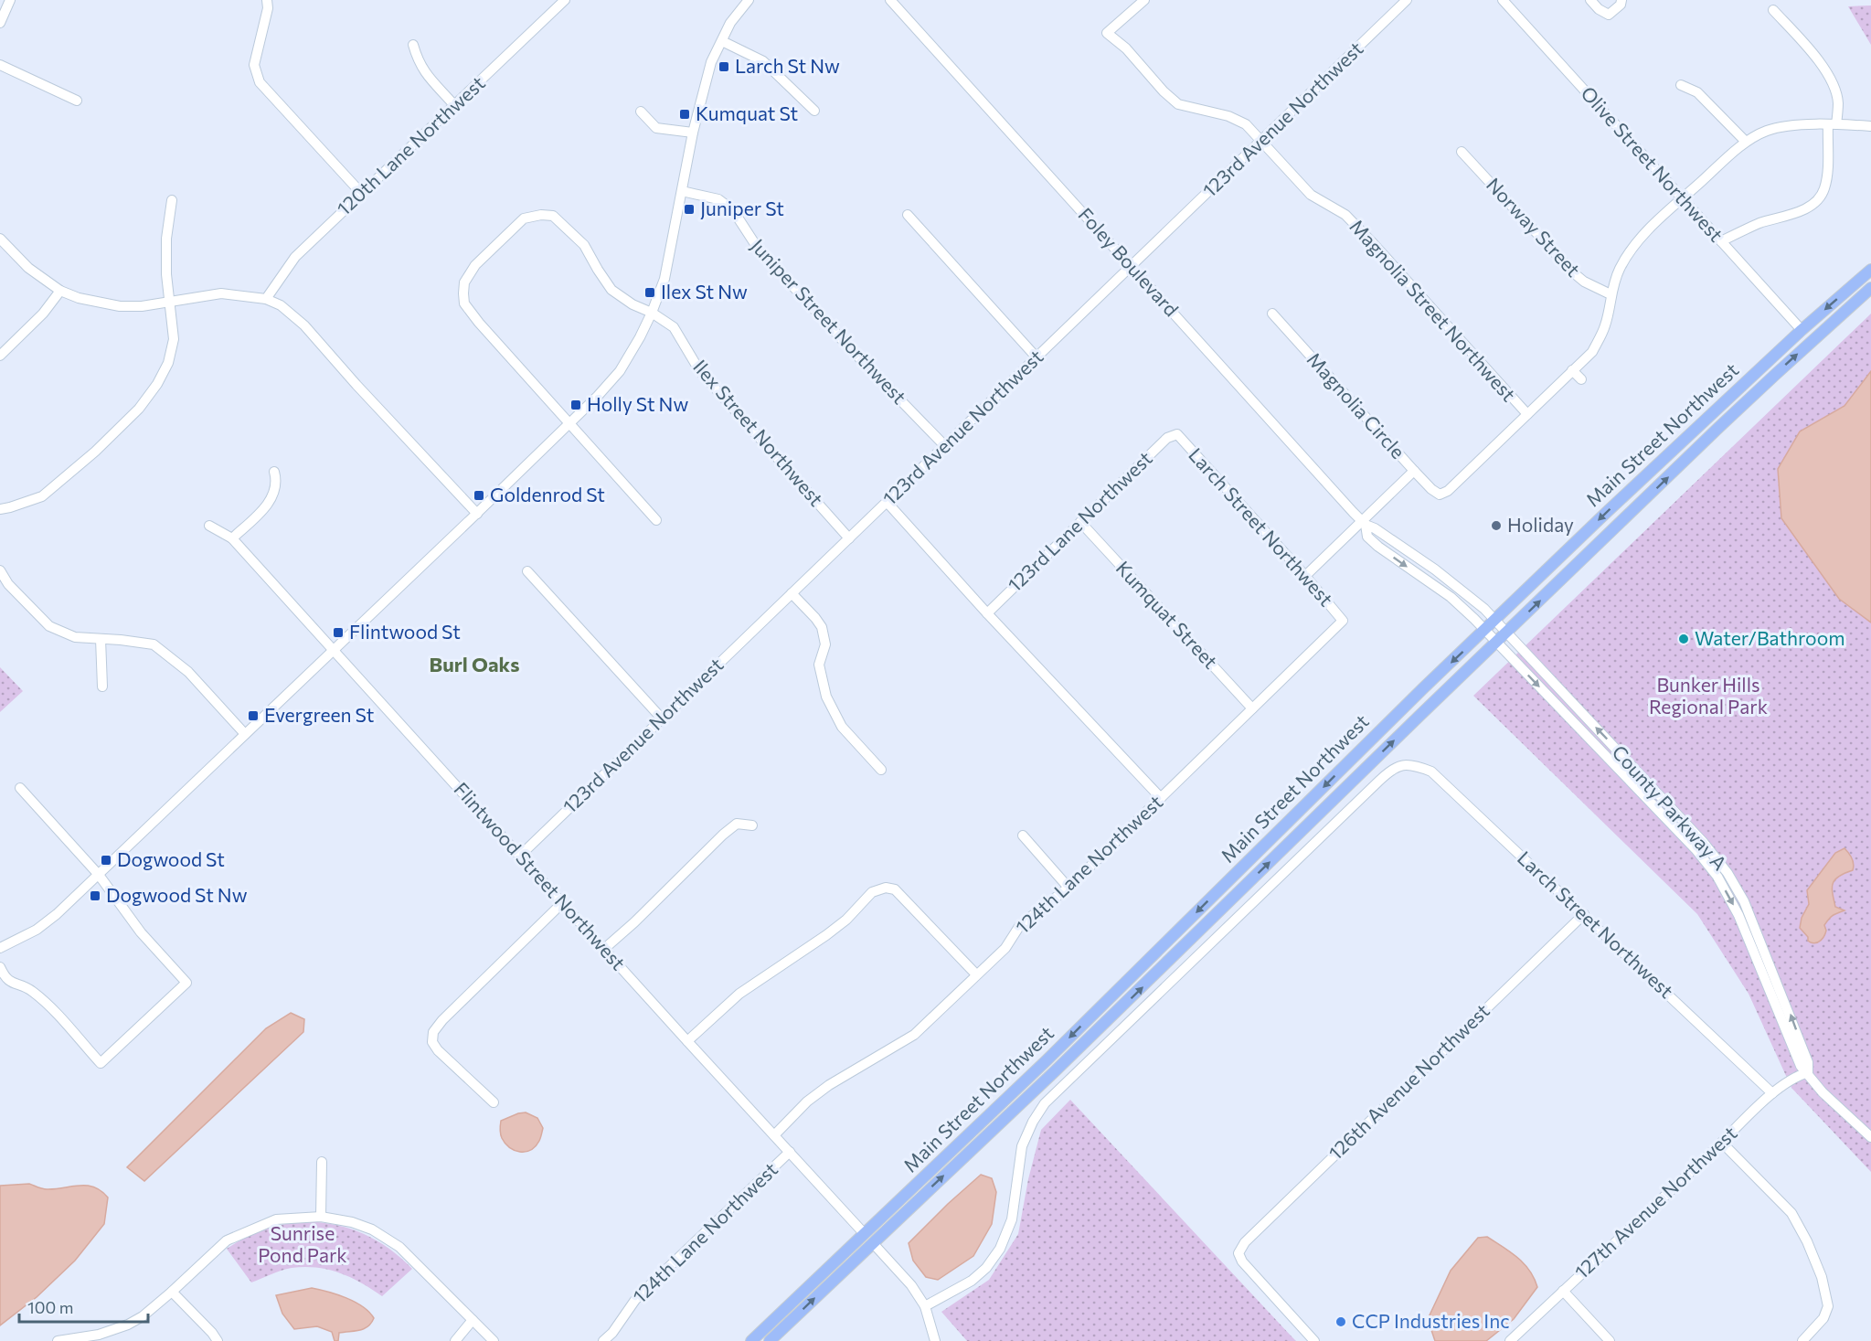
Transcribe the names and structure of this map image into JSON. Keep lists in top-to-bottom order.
{
  "streets": {
    "main road": ["Main Street Northwest"],
    "street": [
      "123rd Avenue Northwest",
      "120th Lane Northwest",
      "Olive Street Northwest",
      "Norway Street",
      "Foley Boulevard",
      "Magnolia Street Northwest",
      "Juniper Street Northwest",
      "Magnolia Circle",
      "Ilex Street Northwest",
      "123rd Lane Northwest",
      "Larch Street Northwest",
      "Kumquat Street",
      "County Parkway A",
      "124th Lane Northwest",
      "Flintwood Street Northwest",
      "126th Avenue Northwest",
      "127th Avenue Northwest"
    ]
  },
  "crossings": [
    ["123rd Avenue Northwest", "Foley Boulevard"],
    ["123rd Avenue Northwest", "Magnolia Street Northwest"],
    ["123rd Avenue Northwest", "Juniper Street Northwest"],
    ["123rd Avenue Northwest", "Ilex Street Northwest"],
    ["123rd Avenue Northwest", "Flintwood Street Northwest"],
    ["Olive Street Northwest", "Main Street Northwest"],
    ["Foley Boulevard", "Main Street Northwest"],
    ["Foley Boulevard", "County Parkway A"],
    ["Magnolia Street Northwest", "Magnolia Circle"],
    ["Main Street Northwest", "County Parkway A"],
    ["Main Street Northwest", "Flintwood Street Northwest"],
    ["123rd Lane Northwest", "Larch Street Northwest"],
    ["123rd Lane Northwest", "Kumquat Street"],
    ["Larch Street Northwest", "124th Lane Northwest"],
    ["Larch Street Northwest", "126th Avenue Northwest"],
    ["Larch Street Northwest", "127th Avenue Northwest"],
    ["Kumquat Street", "124th Lane Northwest"],
    ["County Parkway A", "127th Avenue Northwest"],
    ["124th Lane Northwest", "Flintwood Street Northwest"]
  ],
  "districts": ["Burl Oaks"],
  "parks": ["Bunker Hills Regional Park", "Sunrise Pond Park"],
  "places": {
    "transit": [
      "Larch St Nw",
      "Kumquat St",
      "Juniper St",
      "Ilex St Nw",
      "Holly St Nw",
      "Goldenrod St",
      "Flintwood St",
      "Evergreen St",
      "Dogwood St",
      "Dogwood St Nw"
    ],
    "other": ["Holiday", "Water/Bathroom", "CCP Industries Inc"]
  },
  "scale_bar": "100 m"
}
